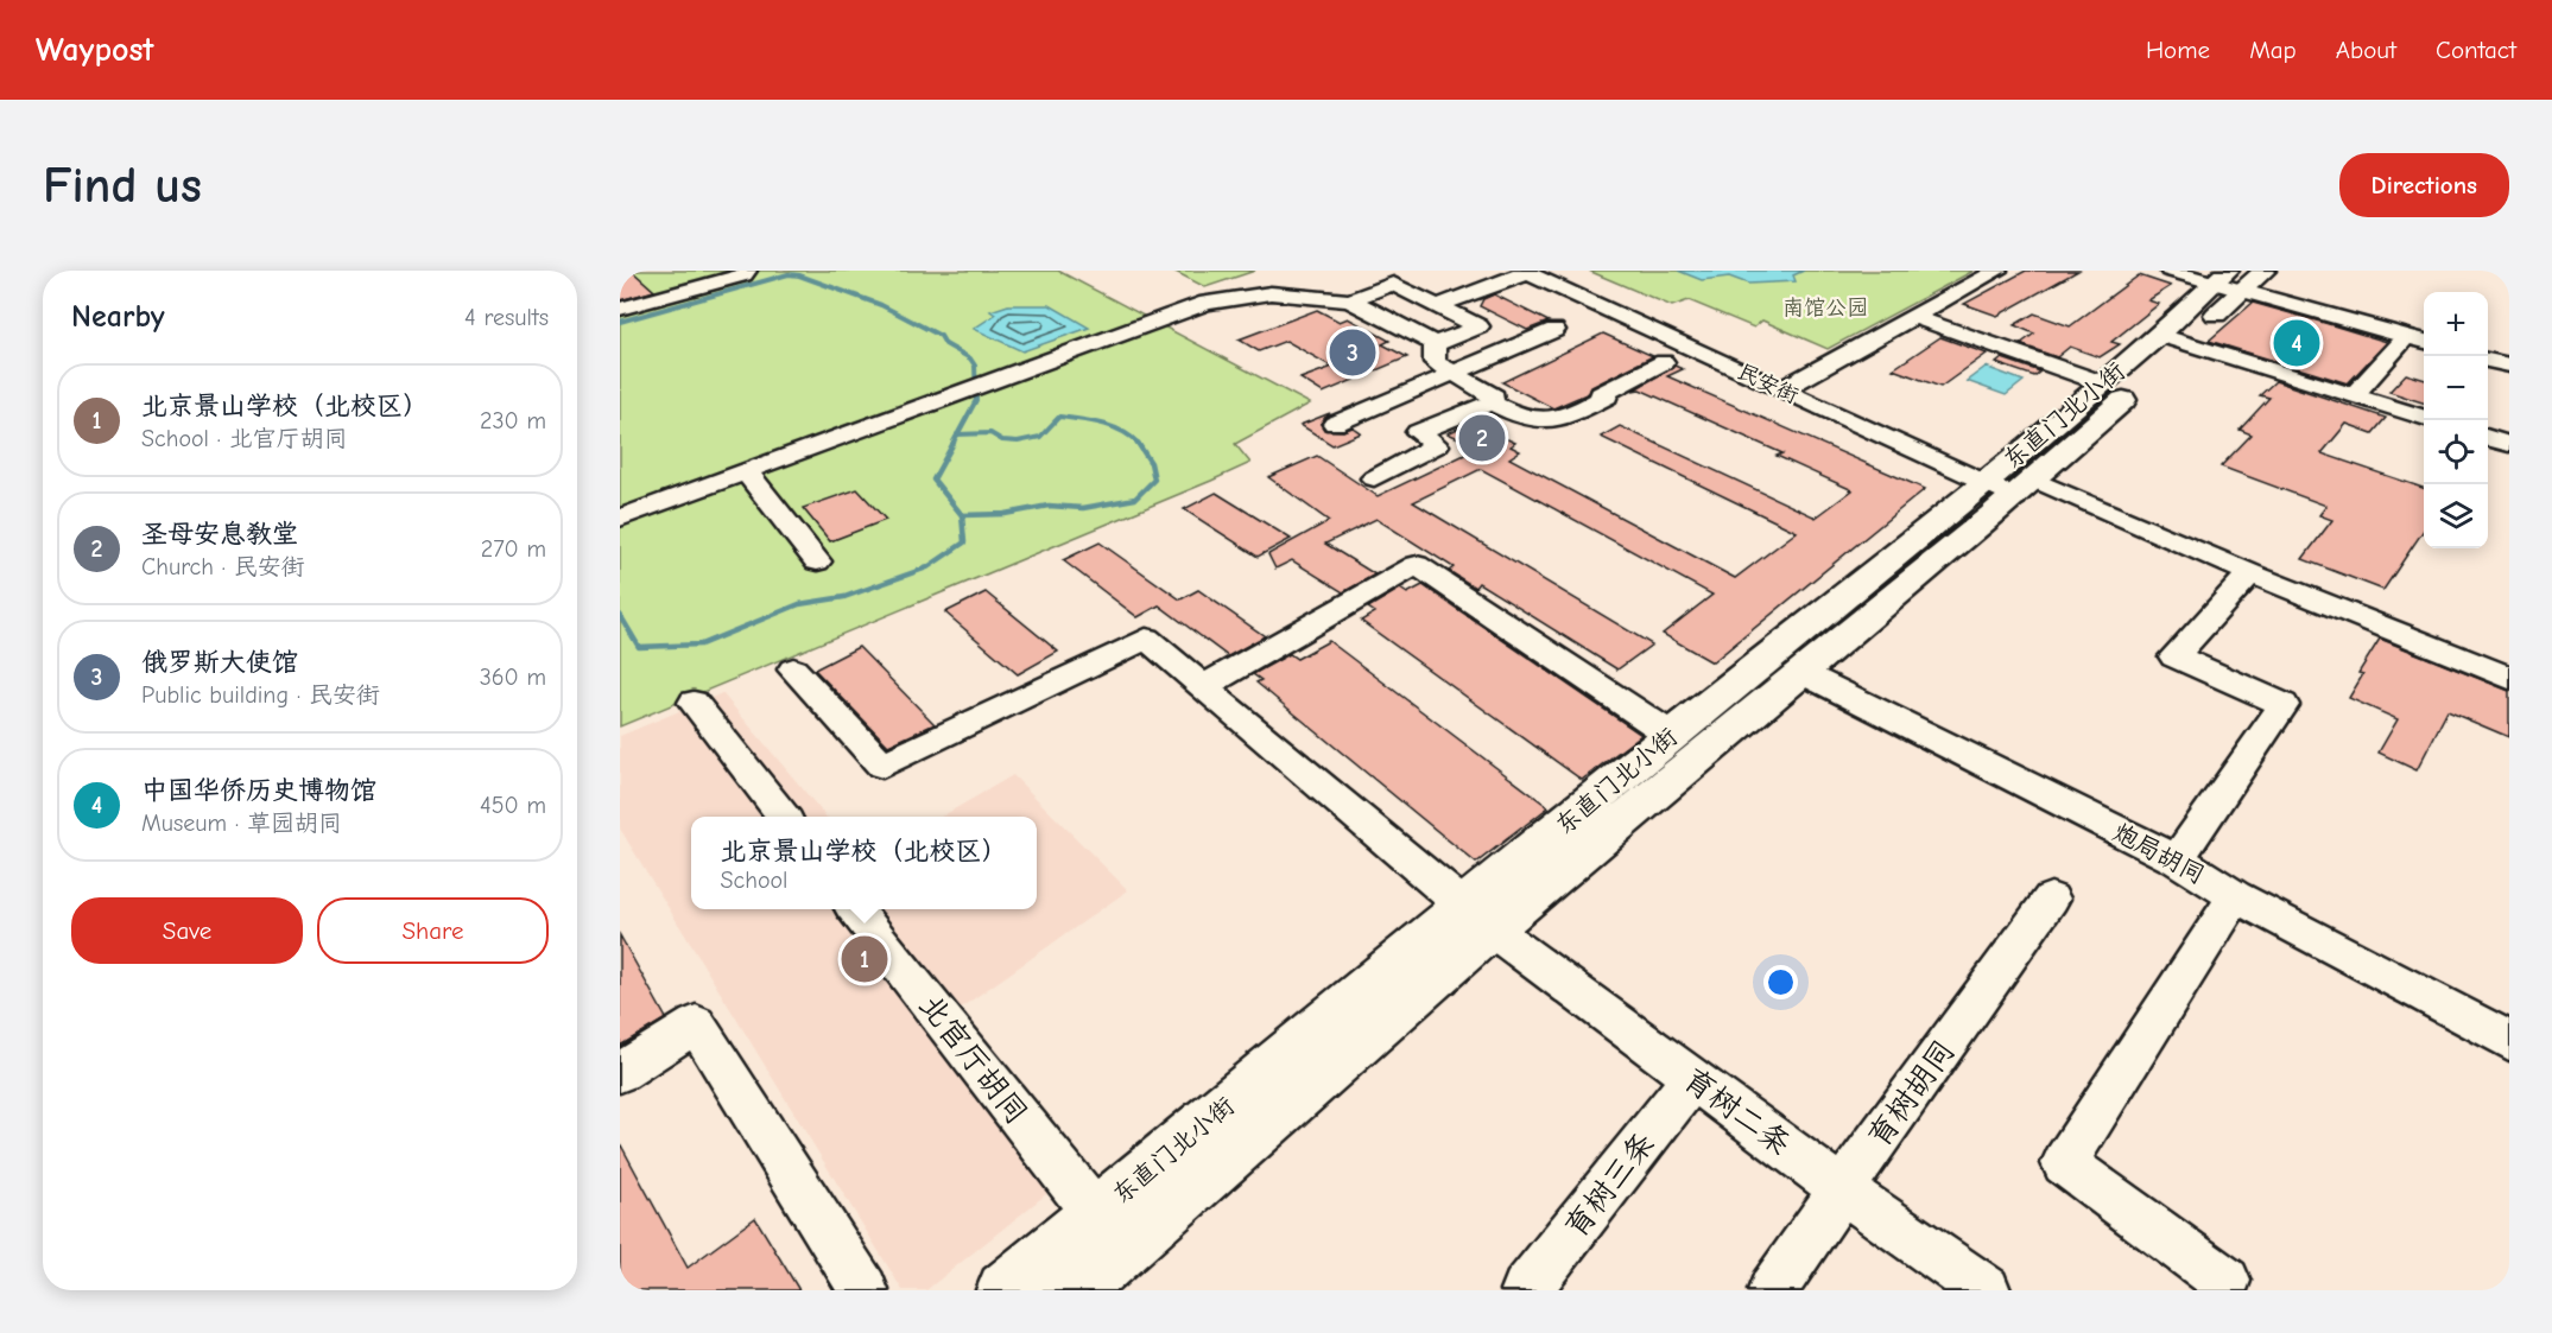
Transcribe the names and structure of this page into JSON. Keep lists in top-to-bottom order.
{
  "streets": {
    "main road": ["东直门北小街"],
    "street": [
      "民安街",
      "炮局胡同",
      "北官厅胡同",
      "育树胡同",
      "育树二条",
      "育树三条"
    ]
  },
  "crossings": [
    ["民安街", "东直门北小街"],
    ["东直门北小街", "炮局胡同"],
    ["东直门北小街", "北官厅胡同"],
    ["东直门北小街", "育树二条"],
    ["育树胡同", "育树二条"],
    ["育树二条", "育树三条"]
  ],
  "parks": ["南馆公园"],
  "page": {
    "header": "Waypost",
    "nav": [
      "Home",
      "Map",
      "About",
      "Contact"
    ],
    "buttons": [
      "Directions",
      ["Save", "Share"]
    ],
    "title": "Find us",
    "heading": ["Nearby", "4 results"],
    "map_buttons": ["+", "−"],
    "pins": [
      "4",
      "3",
      "2",
      "1"
    ],
    "list": [
      {
        "mark": "1",
        "name": "北京景山学校（北校区）",
        "note": "School · 北官厅胡同",
        "value": "230 m"
      },
      {
        "mark": "2",
        "name": "圣母安息教堂",
        "note": "Church · 民安街",
        "value": "270 m"
      },
      {
        "mark": "3",
        "name": "俄罗斯大使馆",
        "note": "Public building · 民安街",
        "value": "360 m"
      },
      {
        "mark": "4",
        "name": "中国华侨历史博物馆",
        "note": "Museum · 草园胡同",
        "value": "450 m"
      }
    ],
    "popup": ["北京景山学校（北校区）", "School"]
  }
}
